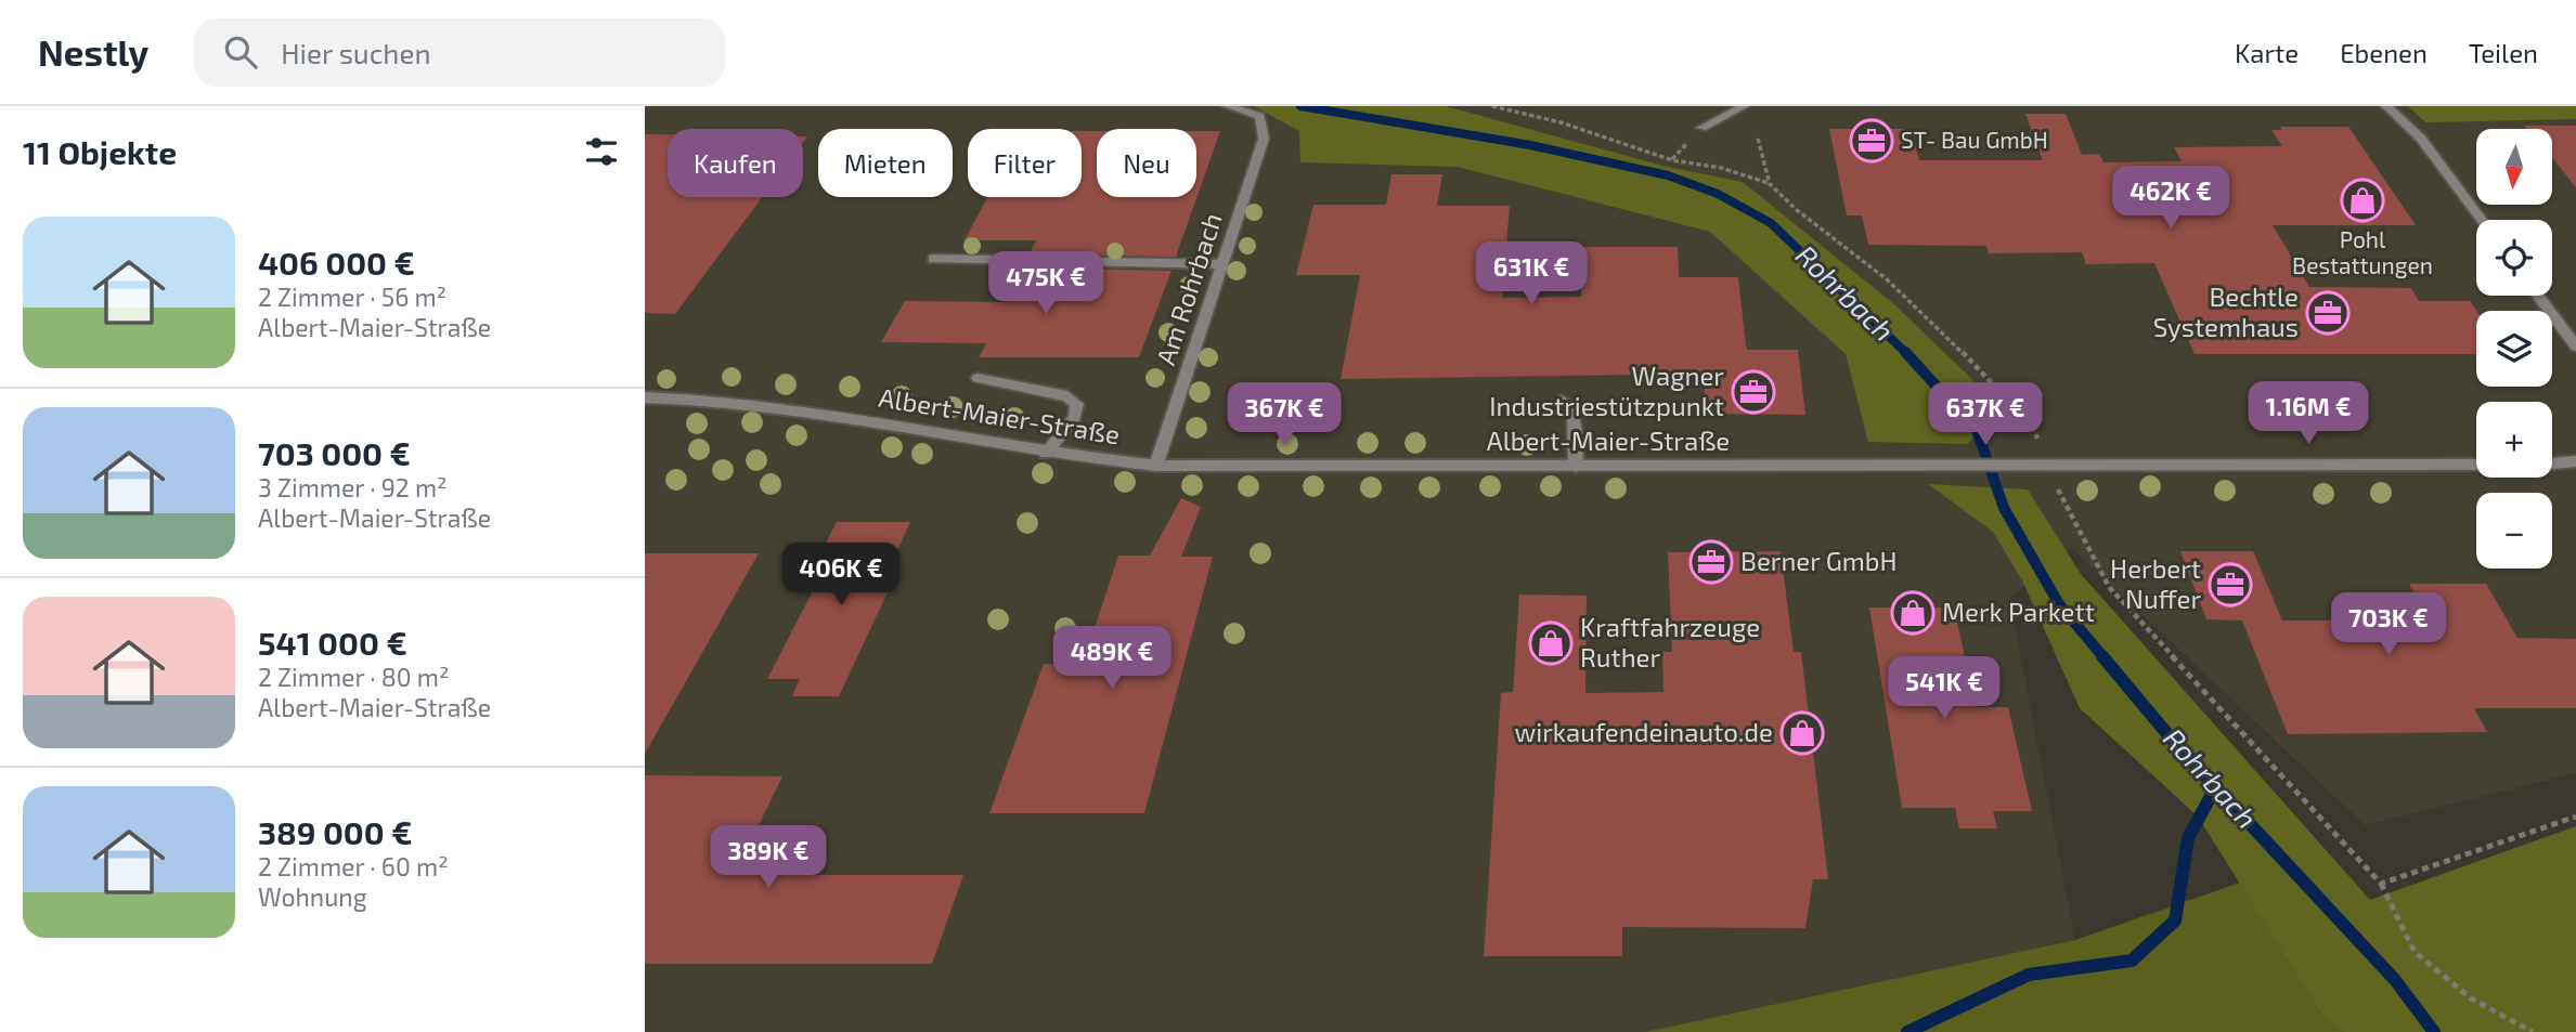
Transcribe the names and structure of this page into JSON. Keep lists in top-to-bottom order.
{
  "streets": {
    "street": ["Am Rohrbach", "Albert-Maier-Straße"]
  },
  "crossings": [
    ["Am Rohrbach", "Albert-Maier-Straße"]
  ],
  "water": ["Rohrbach"],
  "places": {
    "office": [
      "ST- Bau GmbH",
      "Bechtle Systemhaus",
      "Wagner Industriestützpunkt",
      "Berner GmbH",
      "Herbert Nuffer"
    ],
    "shop": [
      "Pohl Bestattungen",
      "Merk Parkett",
      "Kraftfahrzeuge Ruther",
      "wirkaufendeinauto.de"
    ]
  },
  "north": "bottom",
  "page": {
    "header": "Nestly",
    "search": "Hier suchen",
    "nav": ["Karte", "Ebenen", "Teilen"],
    "heading": "11 Objekte",
    "map_buttons": ["+", "−"],
    "chip": [
      "Kaufen",
      "Mieten",
      "Filter",
      "Neu"
    ],
    "price": [
      "462K €",
      "631K €",
      "475K €",
      "1.16M €",
      "367K €",
      "637K €",
      "406K €",
      "703K €",
      "489K €",
      "541K €",
      "389K €"
    ],
    "list": [
      {
        "name": "406 000 €",
        "note": "2 Zimmer · 56 m² · Albert-Maier-Straße"
      },
      {
        "name": "703 000 €",
        "note": "3 Zimmer · 92 m² · Albert-Maier-Straße"
      },
      {
        "name": "541 000 €",
        "note": "2 Zimmer · 80 m² · Albert-Maier-Straße"
      },
      {
        "name": "389 000 €",
        "note": "2 Zimmer · 60 m² · Wohnung"
      }
    ]
  }
}
